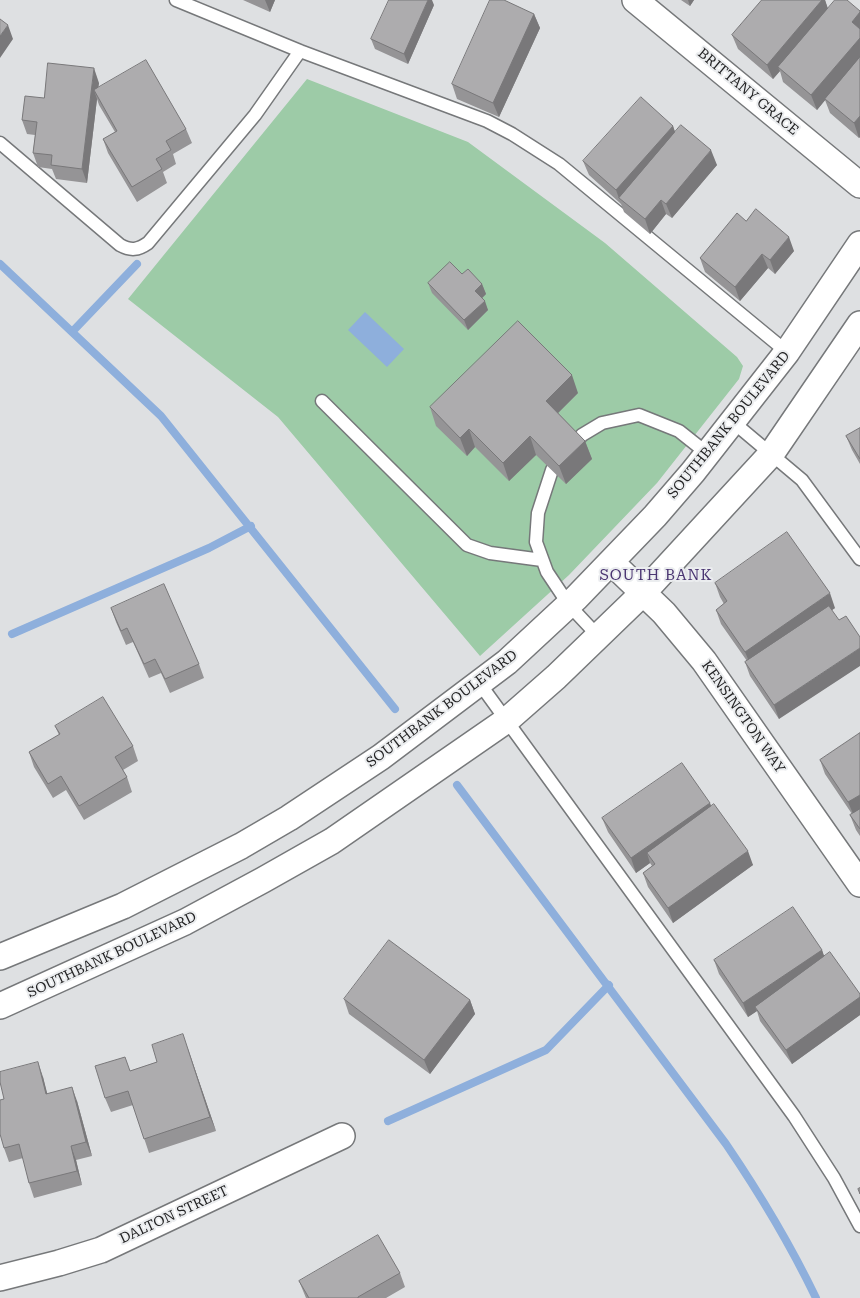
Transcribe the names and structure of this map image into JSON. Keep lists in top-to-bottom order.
{
  "streets": {
    "street": [
      "BRITTANY GRACE",
      "SOUTHBANK BOULEVARD",
      "KENSINGTON WAY",
      "DALTON STREET"
    ]
  },
  "crossings": [
    ["SOUTHBANK BOULEVARD", "KENSINGTON WAY"]
  ],
  "districts": ["SOUTH BANK"]
}
